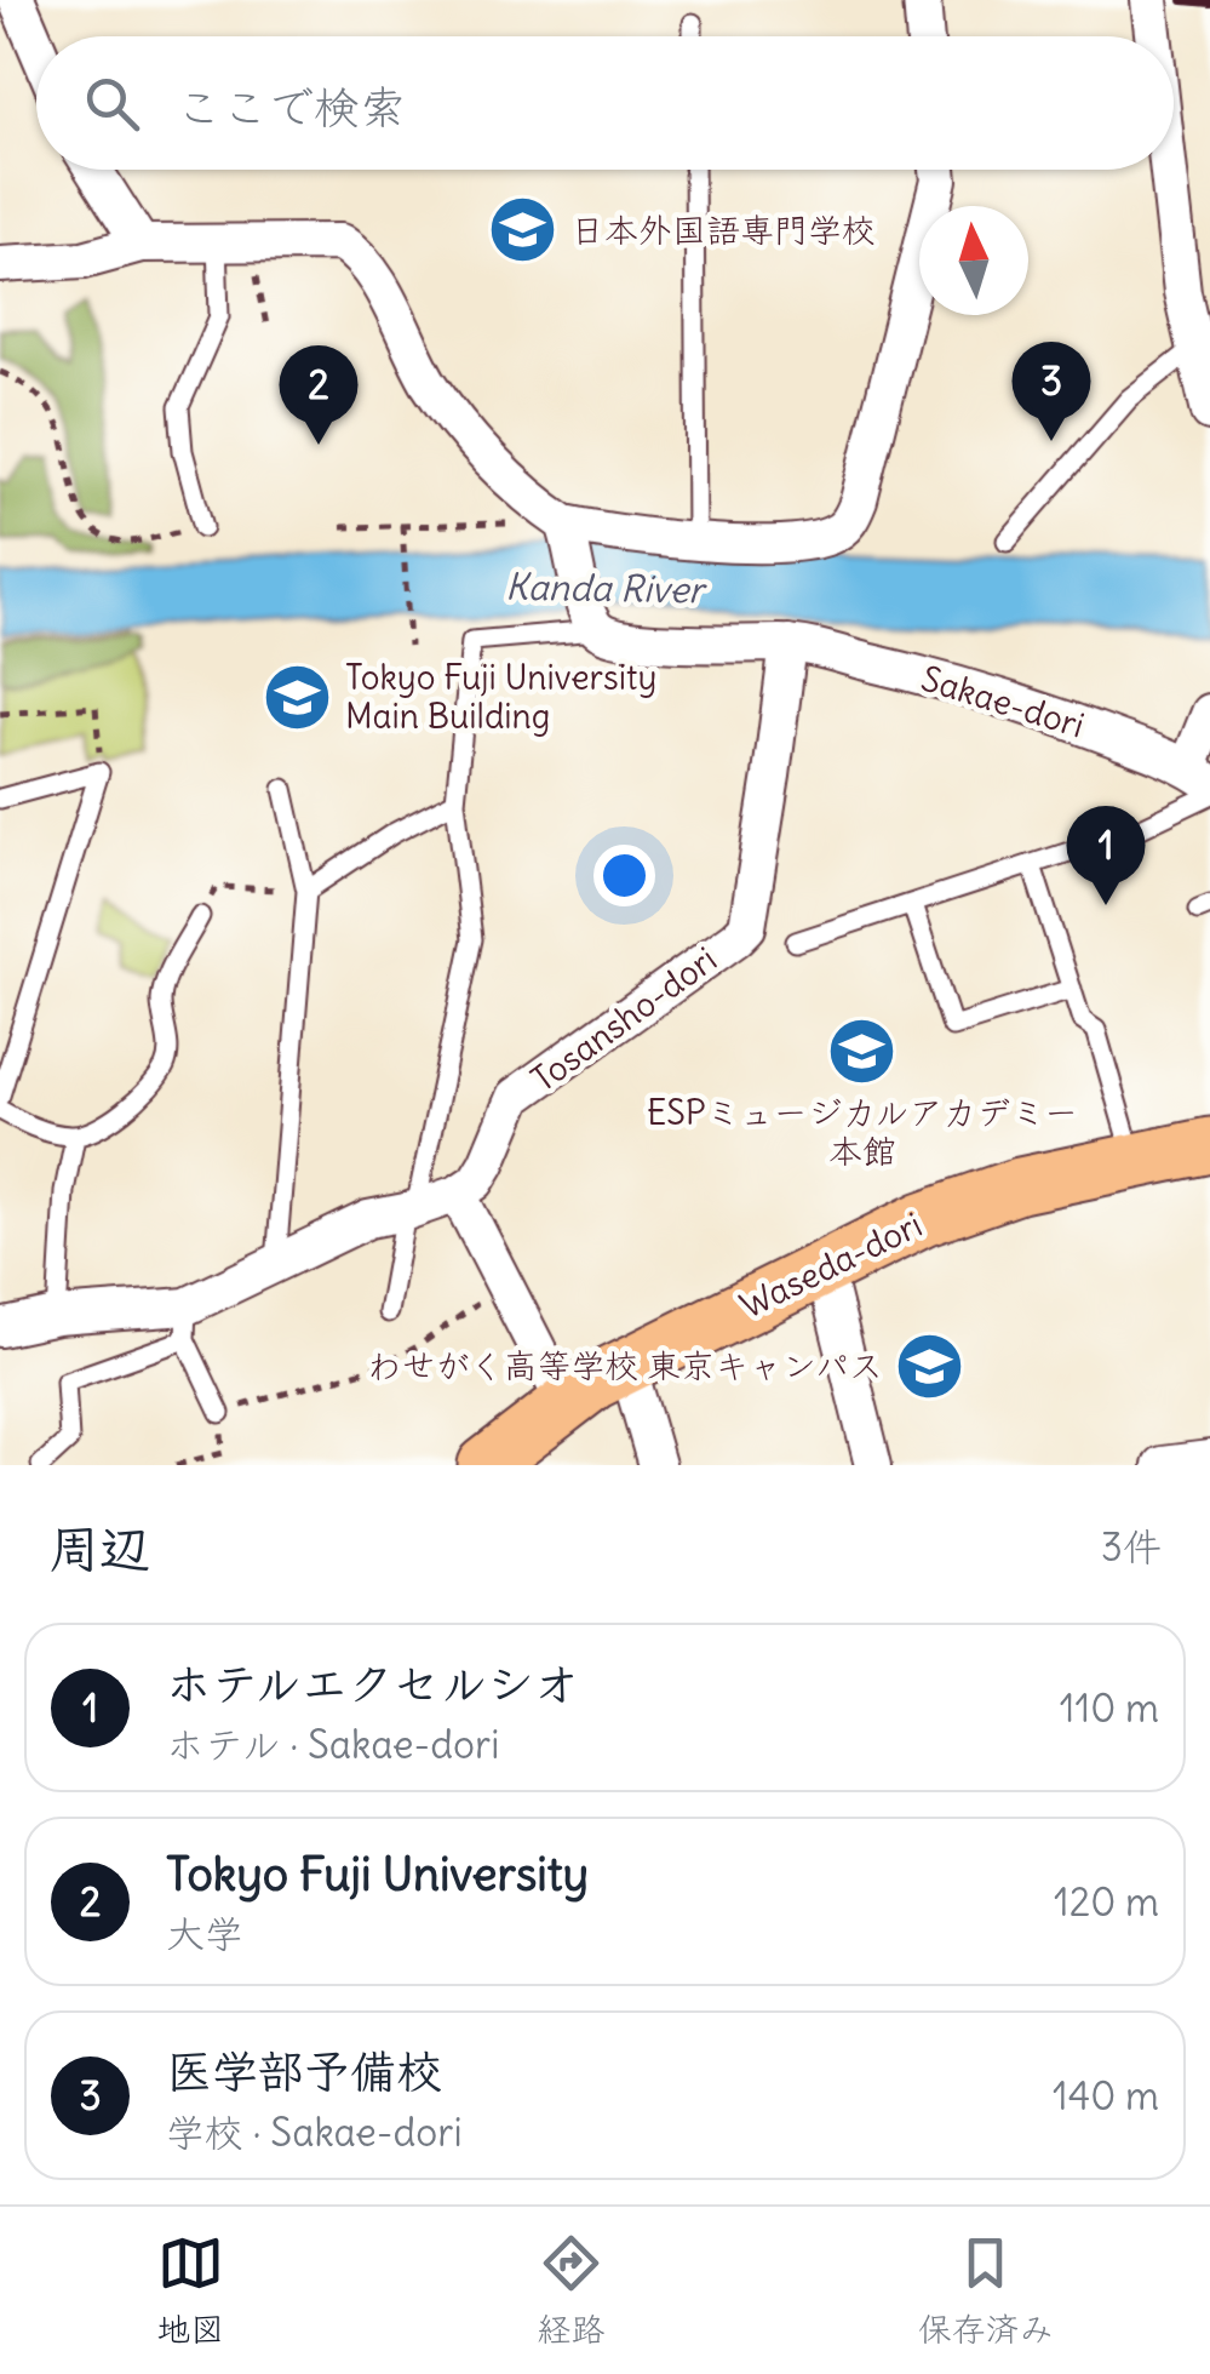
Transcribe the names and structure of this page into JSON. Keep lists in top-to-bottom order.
{
  "streets": {
    "main road": ["Waseda-dori"],
    "street": ["Sakae-dori", "Tosansho-dori"]
  },
  "crossings": [
    ["Sakae-dori", "Tosansho-dori"]
  ],
  "water": ["Kanda River"],
  "places": {
    "school or university": [
      "日本外国語専門学校",
      "Tokyo Fuji University Main Building",
      "ESPミュージカルアカデミー 本館",
      "わせがく高等学校 東京キャンパス"
    ]
  },
  "north": "top",
  "page": {
    "search": "ここで検索",
    "pins": ["3", "2", "1"],
    "heading": ["周辺", "3件"],
    "list": [
      {
        "mark": "1",
        "name": "ホテルエクセルシオ",
        "note": "ホテル · Sakae-dori",
        "value": "110 m"
      },
      {
        "mark": "2",
        "name": "Tokyo Fuji University",
        "note": "大学",
        "value": "120 m"
      },
      {
        "mark": "3",
        "name": "医学部予備校",
        "note": "学校 · Sakae-dori",
        "value": "140 m"
      }
    ],
    "nav": ["地図", "経路", "保存済み"]
  }
}
